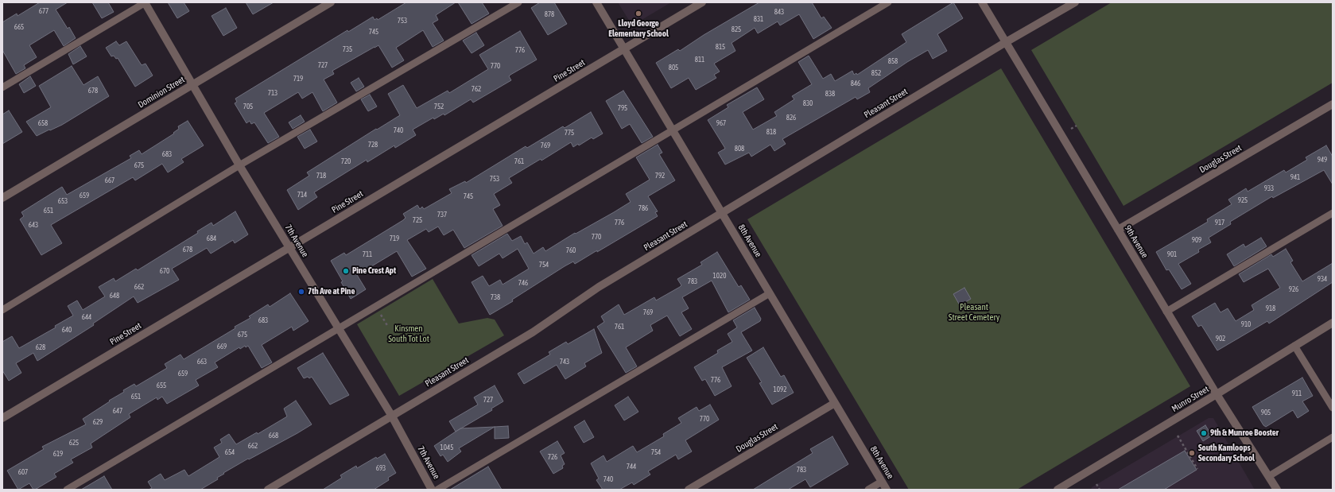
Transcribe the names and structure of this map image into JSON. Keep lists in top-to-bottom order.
{
  "streets": {
    "street": [
      "Pine Street",
      "Dominion Street",
      "Pleasant Street",
      "Douglas Street",
      "7th Avenue",
      "8th Avenue",
      "9th Avenue",
      "Munro Street"
    ]
  },
  "crossings": [
    ["Pine Street", "7th Avenue"],
    ["Pine Street", "8th Avenue"],
    ["Dominion Street", "7th Avenue"],
    ["Pleasant Street", "7th Avenue"],
    ["Pleasant Street", "8th Avenue"],
    ["Pleasant Street", "9th Avenue"],
    ["Douglas Street", "8th Avenue"],
    ["Douglas Street", "9th Avenue"],
    ["9th Avenue", "Munro Street"]
  ],
  "parks": ["Pleasant Street Cemetery", "Kinsmen South Tot Lot"],
  "places": [
    "Lloyd George Elementary School",
    "Pine Crest Apt",
    "7th Ave at Pine",
    "9th & Munroe Booster",
    "South Kamloops Secondary School"
  ],
  "house_numbers": [
    "677",
    "843",
    "878",
    "831",
    "753",
    "665",
    "825",
    "745",
    "815",
    "735",
    "776",
    "811",
    "858",
    "727",
    "770",
    "805",
    "852",
    "719",
    "846",
    "762",
    "678",
    "713",
    "838",
    "830",
    "705",
    "752",
    "795",
    "826",
    "658",
    "967",
    "740",
    "818",
    "775",
    "728",
    "769",
    "808",
    "683",
    "949",
    "720",
    "761",
    "675",
    "718",
    "792",
    "941",
    "753",
    "667",
    "933",
    "714",
    "659",
    "745",
    "925",
    "653",
    "786",
    "651",
    "737",
    "725",
    "776",
    "917",
    "643",
    "770",
    "684",
    "719",
    "909",
    "678",
    "760",
    "711",
    "901",
    "754",
    "670",
    "1020",
    "934",
    "783",
    "746",
    "662",
    "926",
    "648",
    "738",
    "918",
    "769",
    "644",
    "683",
    "910",
    "761",
    "640",
    "675",
    "902",
    "669",
    "628",
    "663",
    "743",
    "659",
    "776",
    "655",
    "1092",
    "911",
    "651",
    "727",
    "647",
    "905",
    "770",
    "629",
    "668",
    "625",
    "662",
    "1045",
    "654",
    "754",
    "619",
    "726",
    "744",
    "693",
    "783",
    "607",
    "740"
  ]
}
